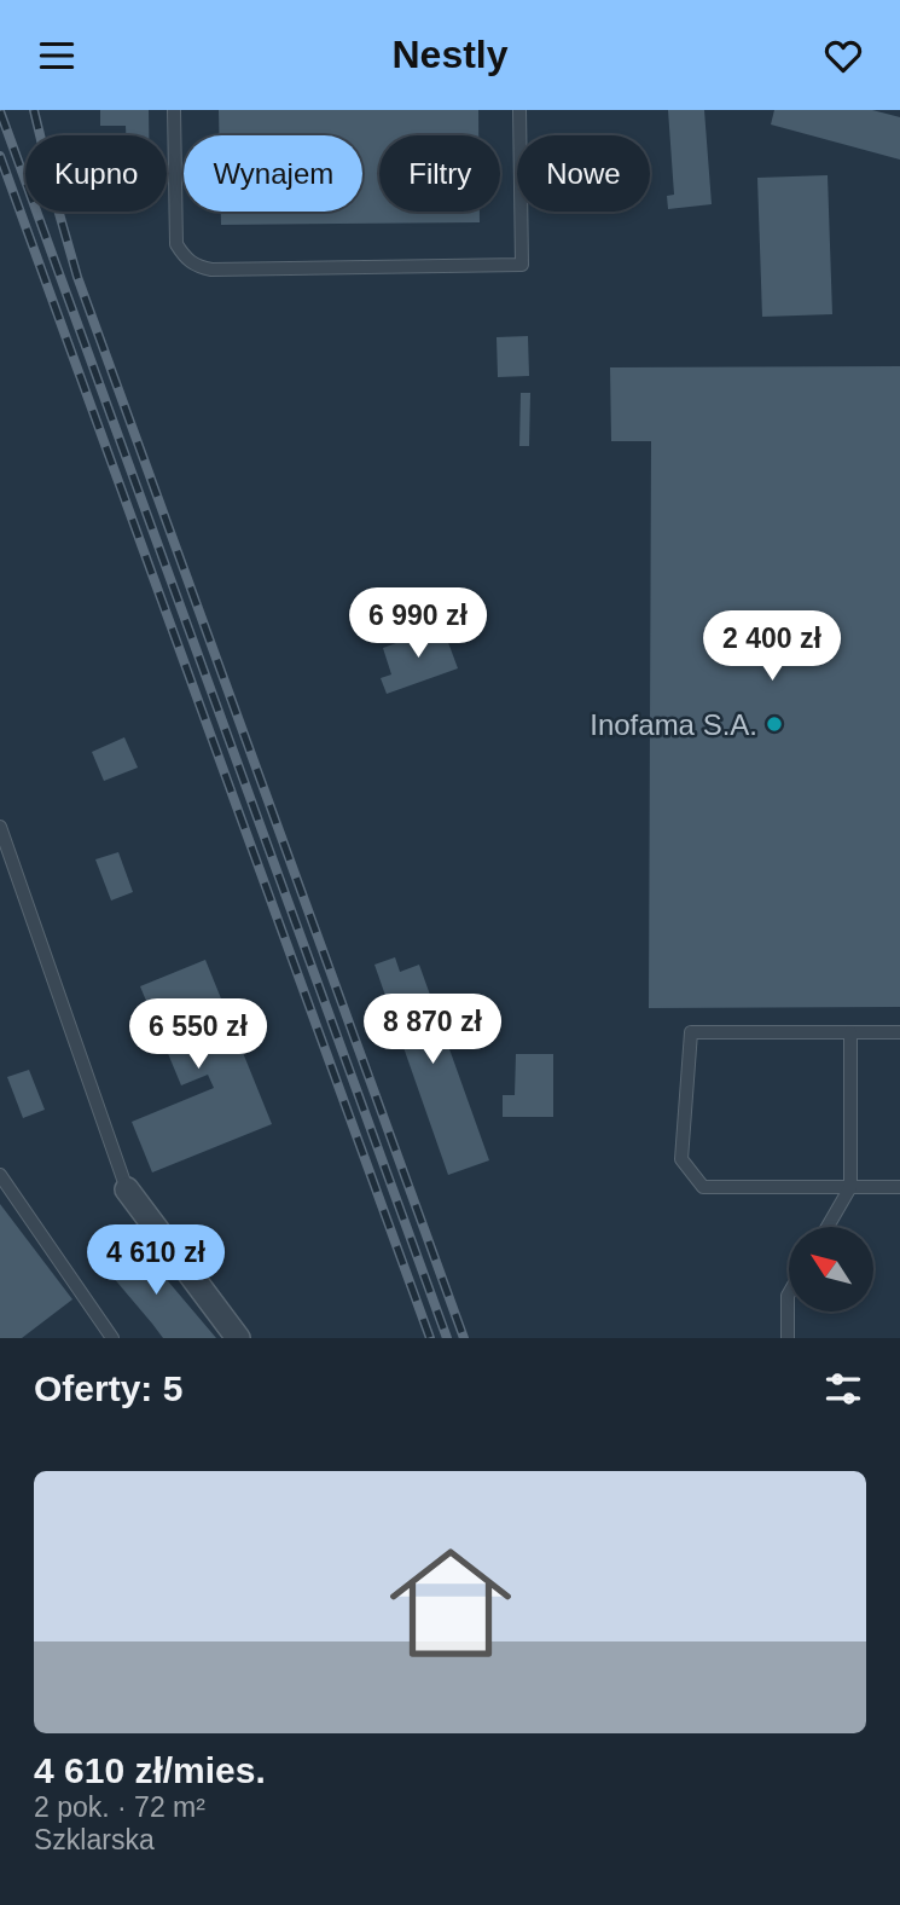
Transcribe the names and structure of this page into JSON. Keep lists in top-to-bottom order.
{
  "places": ["Inofama S.A."],
  "north": "top left",
  "page": {
    "header": "Nestly",
    "chip": [
      "Kupno",
      "Wynajem",
      "Filtry",
      "Nowe"
    ],
    "price": [
      "6 990 zł",
      "2 400 zł",
      "8 870 zł",
      "6 550 zł",
      "4 610 zł"
    ],
    "heading": "Oferty: 5",
    "list": [
      {
        "name": "4 610 zł/mies.",
        "note": "2 pok. · 72 m² · Szklarska"
      }
    ]
  }
}
